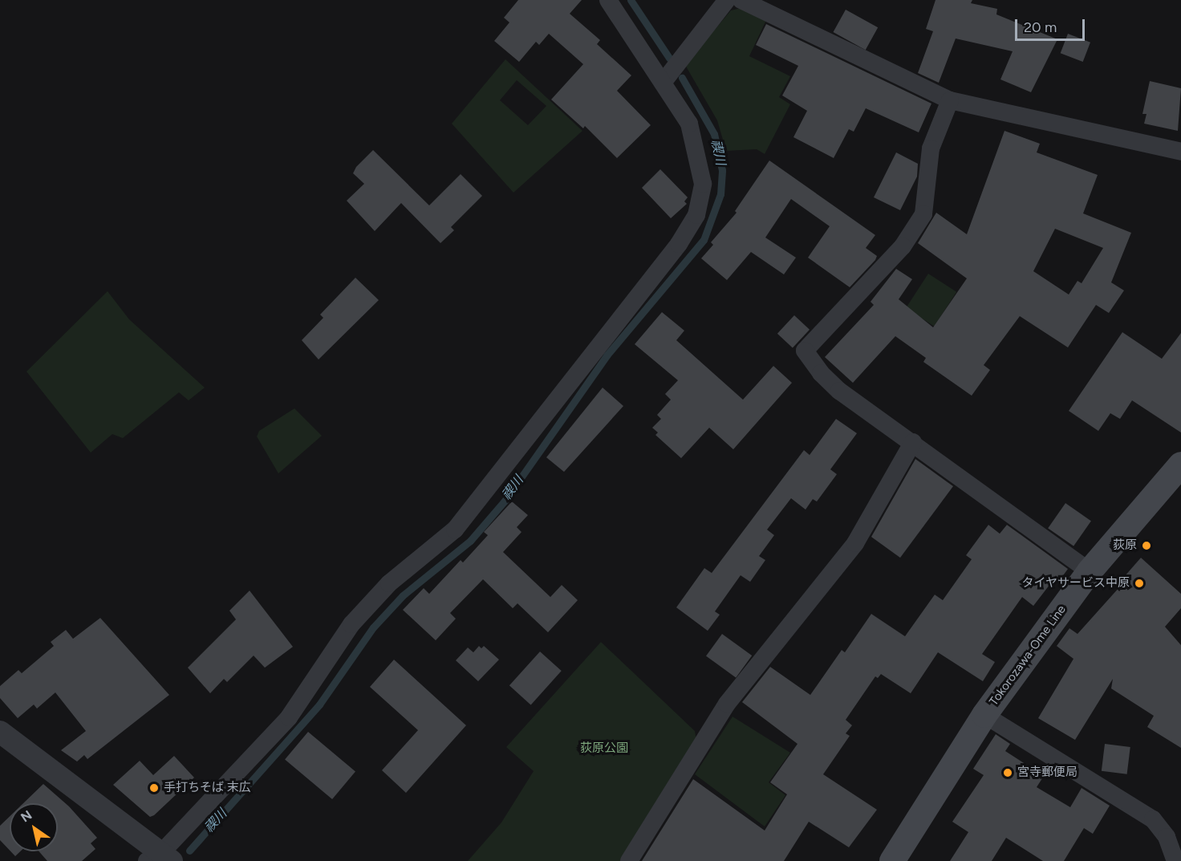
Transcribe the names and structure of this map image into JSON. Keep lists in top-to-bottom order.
{
  "streets": {
    "main road": ["Tokorozawa-Ome Line"]
  },
  "water": ["禊川"],
  "parks": ["荻原公園"],
  "places": [
    "荻原",
    "タイヤサービス中原",
    "宮寺郵便局",
    "手打ちそば 末広"
  ],
  "scale_bar": "20 m",
  "north": "top left"
}
